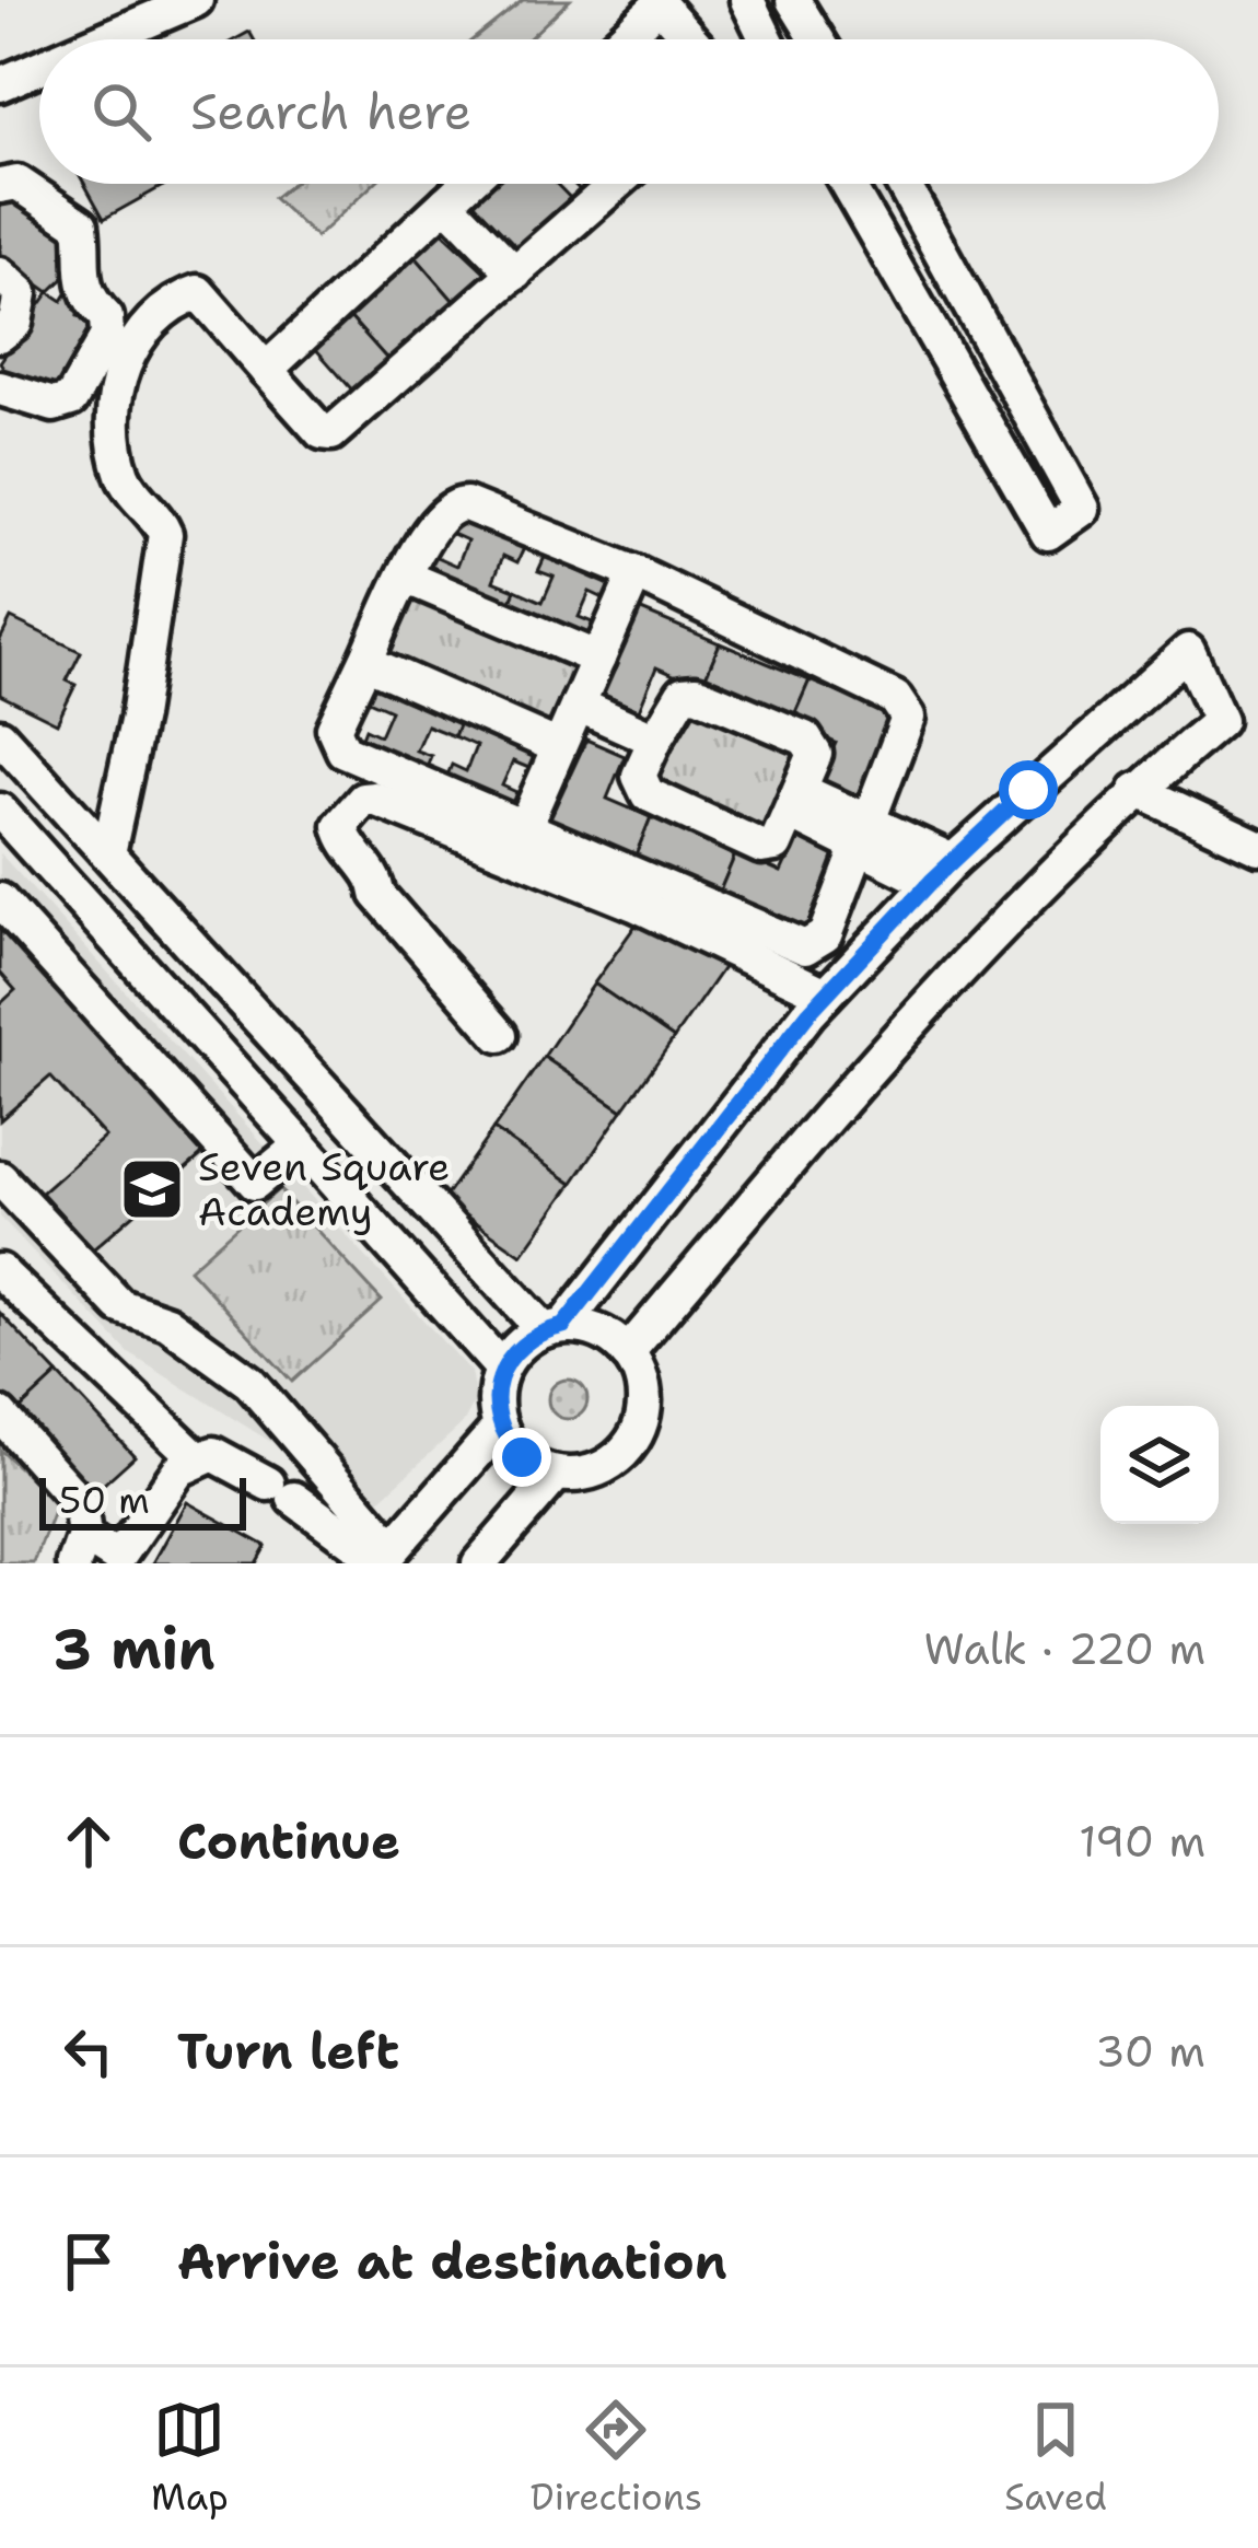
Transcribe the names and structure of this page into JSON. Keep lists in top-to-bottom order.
{
  "places": {
    "school or university": ["Seven Square Academy"]
  },
  "scale_bar": "50 m",
  "page": {
    "search": "Search here",
    "scale": "50 m",
    "heading": ["3 min", "Walk · 220 m"],
    "list": [
      ["Continue", "190 m"],
      ["Turn left", "30 m"],
      "Arrive at destination"
    ],
    "nav": ["Map", "Directions", "Saved"]
  }
}
